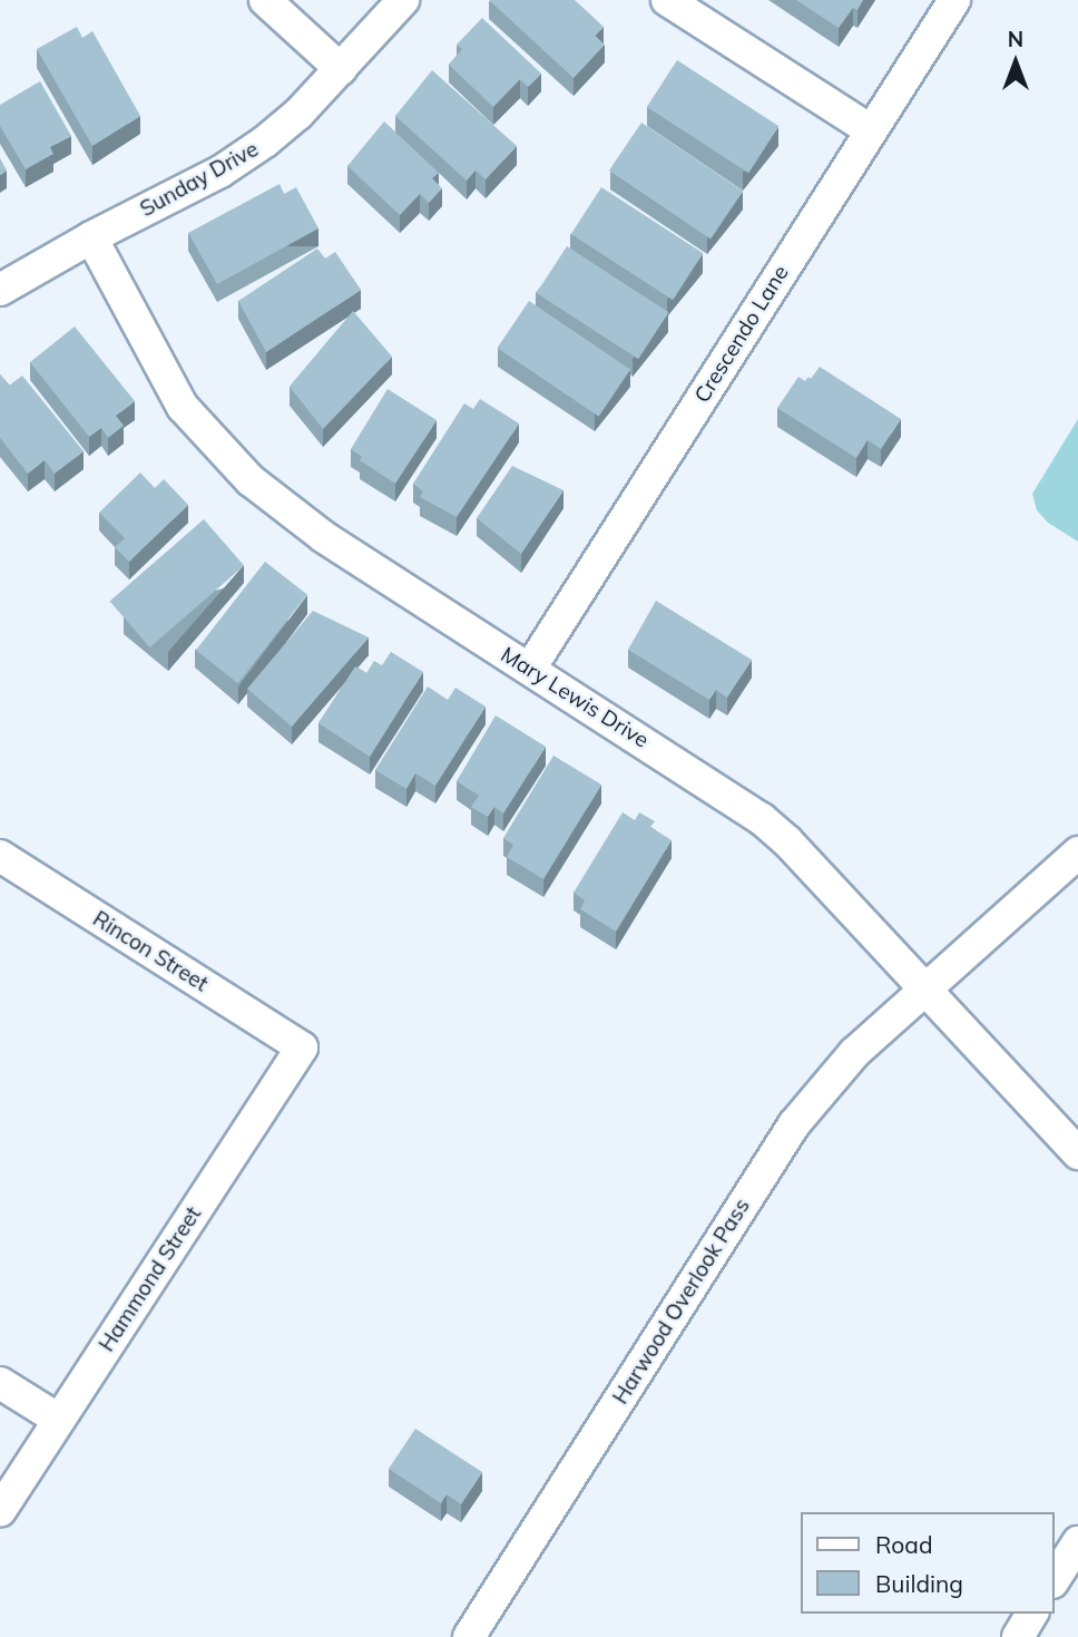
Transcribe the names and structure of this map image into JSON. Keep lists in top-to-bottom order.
{
  "streets": {
    "street": [
      "Sunday Drive",
      "Crescendo Lane",
      "Mary Lewis Drive",
      "Rincon Street",
      "Hammond Street",
      "Harwood Overlook Pass"
    ]
  },
  "crossings": [
    ["Sunday Drive", "Mary Lewis Drive"],
    ["Crescendo Lane", "Mary Lewis Drive"],
    ["Mary Lewis Drive", "Harwood Overlook Pass"],
    ["Rincon Street", "Hammond Street"]
  ],
  "legend": ["Road", "Building"],
  "north": "top"
}
